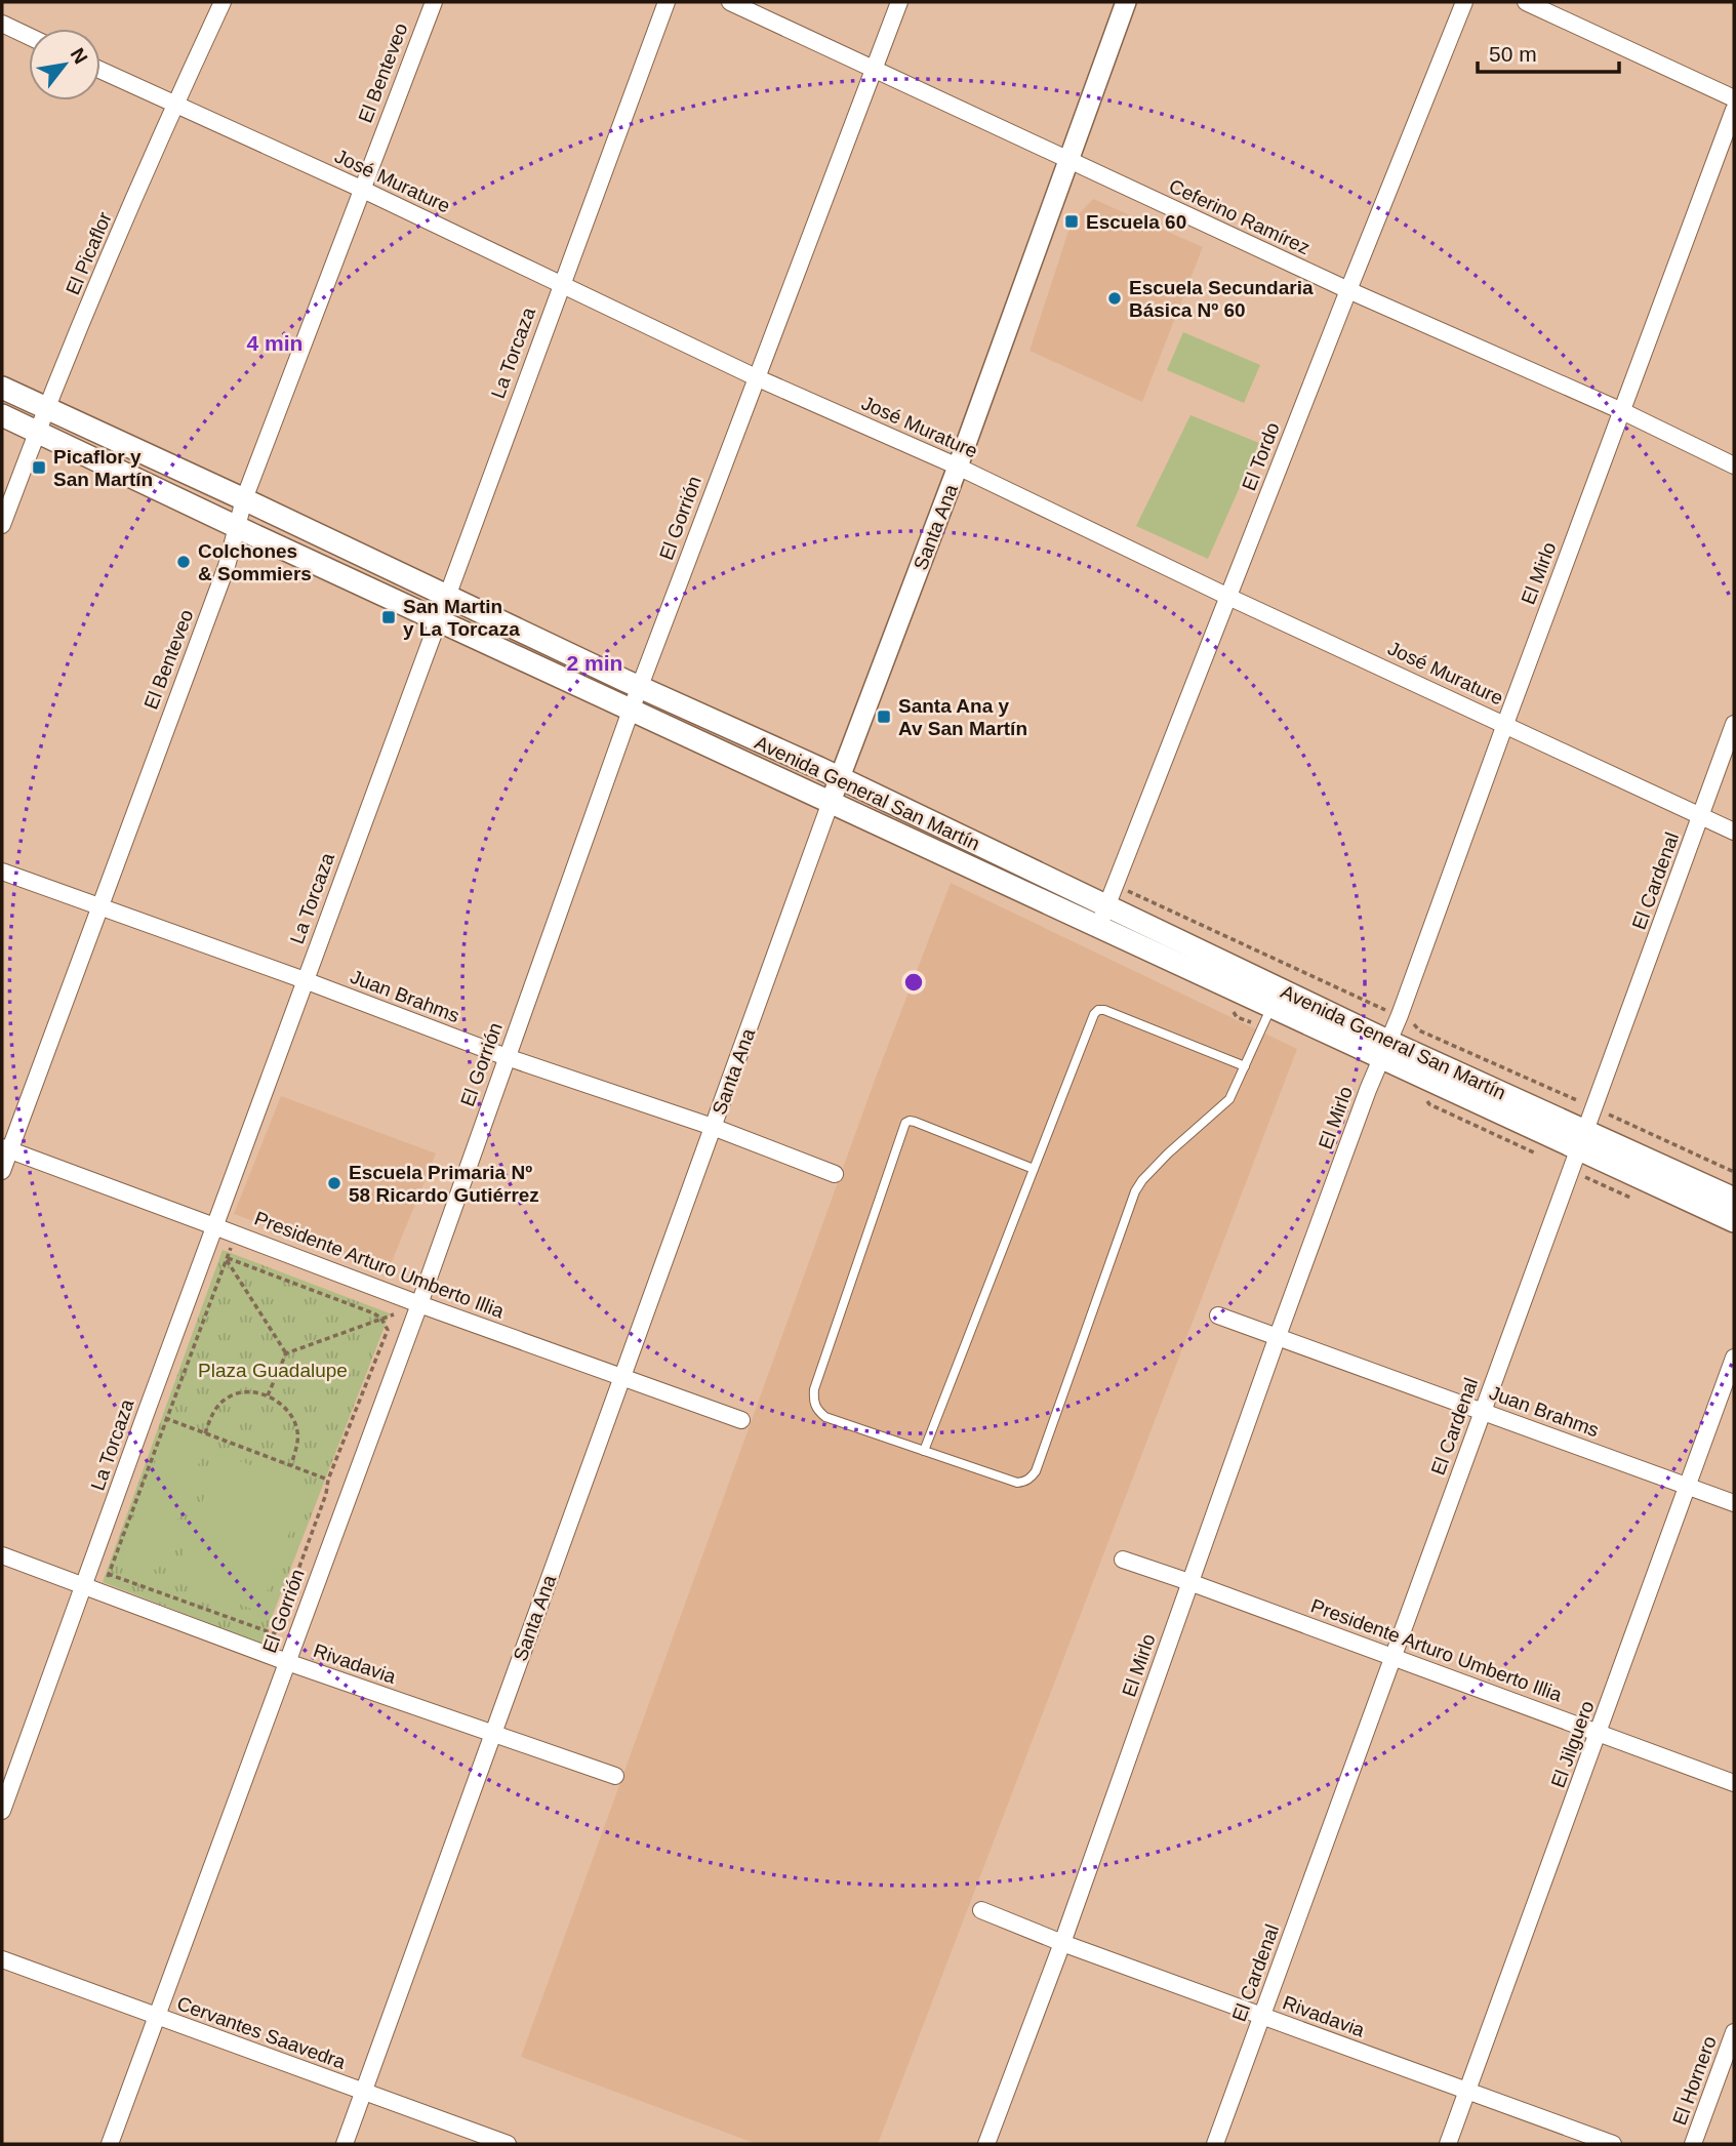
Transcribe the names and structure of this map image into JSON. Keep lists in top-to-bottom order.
{
  "streets": {
    "main road": ["Avenida General San Martín"],
    "street": [
      "El Benteveo",
      "José Murature",
      "Ceferino Ramírez",
      "El Picaflor",
      "La Torcaza",
      "El Tordo",
      "El Gorrión",
      "Santa Ana",
      "El Mirlo",
      "El Cardenal",
      "Juan Brahms",
      "Presidente Arturo Umberto Illia",
      "Rivadavia",
      "El Jilguero",
      "Cervantes Saavedra",
      "El Hornero"
    ]
  },
  "crossings": [
    ["El Benteveo", "José Murature"],
    ["El Benteveo", "Avenida General San Martín"],
    ["El Benteveo", "Juan Brahms"],
    ["El Benteveo", "Presidente Arturo Umberto Illia"],
    ["José Murature", "El Picaflor"],
    ["José Murature", "La Torcaza"],
    ["José Murature", "El Tordo"],
    ["José Murature", "El Gorrión"],
    ["José Murature", "Santa Ana"],
    ["José Murature", "El Mirlo"],
    ["José Murature", "El Cardenal"],
    ["Ceferino Ramírez", "El Tordo"],
    ["Ceferino Ramírez", "El Gorrión"],
    ["Ceferino Ramírez", "Santa Ana"],
    ["Ceferino Ramírez", "El Mirlo"],
    ["El Picaflor", "Avenida General San Martín"],
    ["La Torcaza", "Avenida General San Martín"],
    ["La Torcaza", "Juan Brahms"],
    ["La Torcaza", "Presidente Arturo Umberto Illia"],
    ["La Torcaza", "Rivadavia"],
    ["El Tordo", "Avenida General San Martín"],
    ["El Gorrión", "Avenida General San Martín"],
    ["El Gorrión", "Juan Brahms"],
    ["El Gorrión", "Presidente Arturo Umberto Illia"],
    ["El Gorrión", "Rivadavia"],
    ["El Gorrión", "Cervantes Saavedra"],
    ["Santa Ana", "Avenida General San Martín"],
    ["Santa Ana", "Juan Brahms"],
    ["Santa Ana", "Presidente Arturo Umberto Illia"],
    ["Santa Ana", "Rivadavia"],
    ["Santa Ana", "Cervantes Saavedra"],
    ["El Mirlo", "Avenida General San Martín"],
    ["El Mirlo", "Juan Brahms"],
    ["El Mirlo", "Presidente Arturo Umberto Illia"],
    ["El Mirlo", "Rivadavia"],
    ["Avenida General San Martín", "El Cardenal"],
    ["El Cardenal", "Juan Brahms"],
    ["El Cardenal", "Presidente Arturo Umberto Illia"],
    ["El Cardenal", "Rivadavia"],
    ["Juan Brahms", "El Jilguero"],
    ["Presidente Arturo Umberto Illia", "El Jilguero"],
    ["Rivadavia", "El Jilguero"]
  ],
  "parks": ["Plaza Guadalupe"],
  "places": {
    "transit": [
      "Escuela 60",
      "Picaflor y San Martín",
      "San Martin y La Torcaza",
      "Santa Ana y Av San Martín"
    ],
    "other": ["Escuela Secundaria Básica Nº 60", "Colchones & Sommiers", "Escuela Primaria Nº 58 Ricardo Gutiérrez"]
  },
  "scale_bar": "50 m",
  "north": "top right",
  "rings": ["4 min", "2 min"]
}
